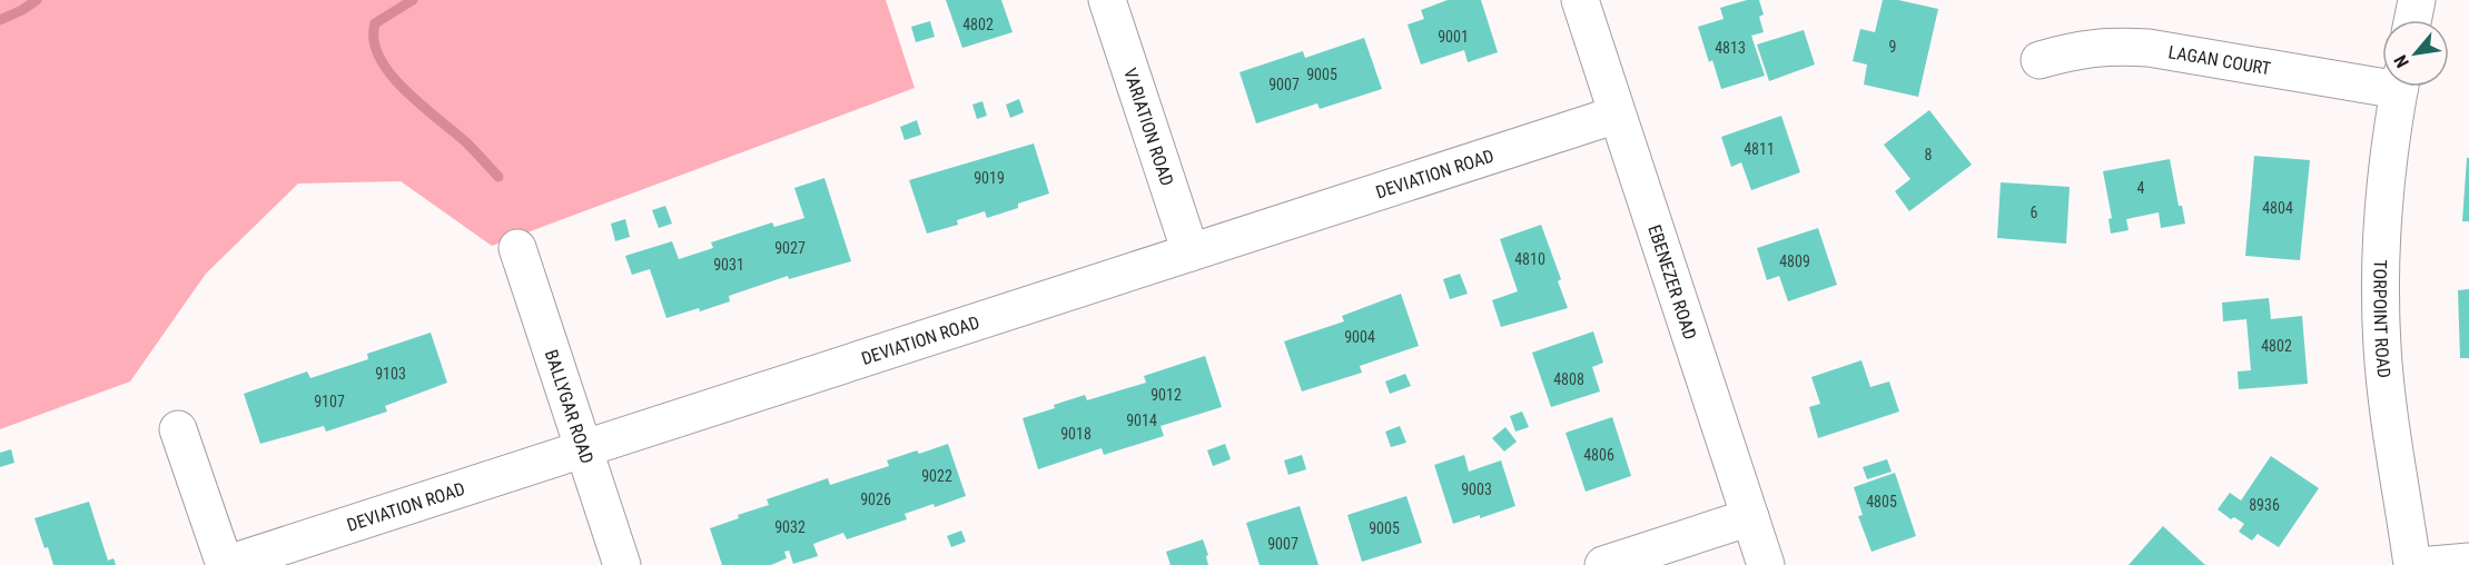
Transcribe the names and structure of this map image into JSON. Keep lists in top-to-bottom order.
{
  "streets": {
    "street": [
      "LAGAN COURT",
      "VARIATION ROAD",
      "DEVIATION ROAD",
      "EBENEZER ROAD",
      "TORPOINT ROAD",
      "BALLYGAR ROAD"
    ]
  },
  "crossings": [
    ["VARIATION ROAD", "DEVIATION ROAD"],
    ["DEVIATION ROAD", "EBENEZER ROAD"],
    ["DEVIATION ROAD", "BALLYGAR ROAD"]
  ],
  "house_numbers": [
    "4802",
    "9001",
    "9",
    "4813",
    "9005",
    "9007",
    "4811",
    "8",
    "9019",
    "4",
    "4804",
    "6",
    "9027",
    "4810",
    "4809",
    "9031",
    "9004",
    "4802",
    "9103",
    "4808",
    "9012",
    "9107",
    "9014",
    "9018",
    "4806",
    "9022",
    "9003",
    "9026",
    "4805",
    "8936",
    "9032",
    "9005",
    "9007"
  ],
  "north": "bottom left"
}
